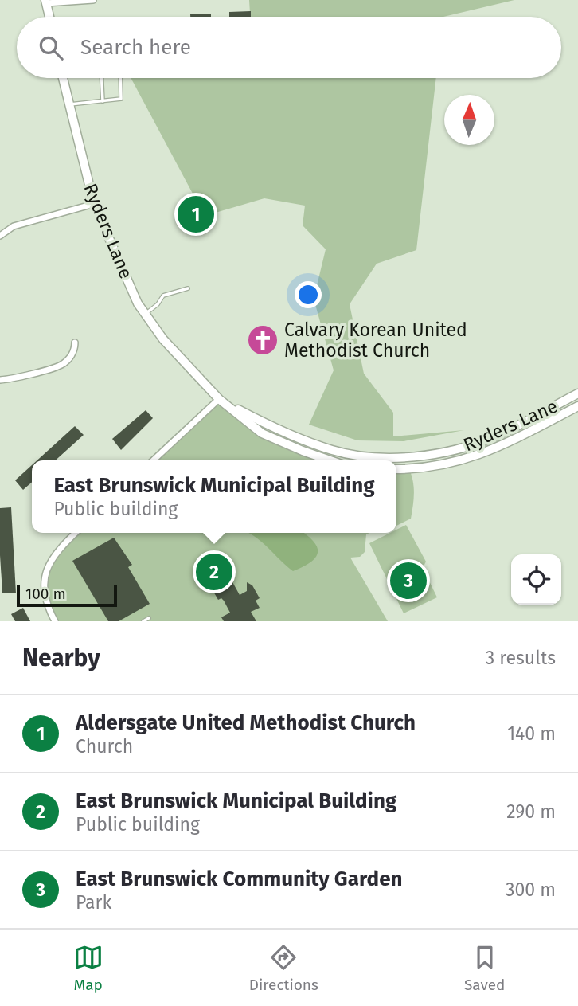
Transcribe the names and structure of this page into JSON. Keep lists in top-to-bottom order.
{
  "streets": {
    "main road": ["Ryders Lane"]
  },
  "places": {
    "church": ["Calvary Korean United Methodist Church"]
  },
  "scale_bar": "100 m",
  "north": "top",
  "page": {
    "search": "Search here",
    "pins": ["1", "2", "3"],
    "popup": ["East Brunswick Municipal Building", "Public building"],
    "scale": "100 m",
    "heading": ["Nearby", "3 results"],
    "list": [
      {
        "mark": "1",
        "name": "Aldersgate United Methodist Church",
        "note": "Church",
        "value": "140 m"
      },
      {
        "mark": "2",
        "name": "East Brunswick Municipal Building",
        "note": "Public building",
        "value": "290 m"
      },
      {
        "mark": "3",
        "name": "East Brunswick Community Garden",
        "note": "Park",
        "value": "300 m"
      }
    ],
    "nav": ["Map", "Directions", "Saved"]
  }
}
